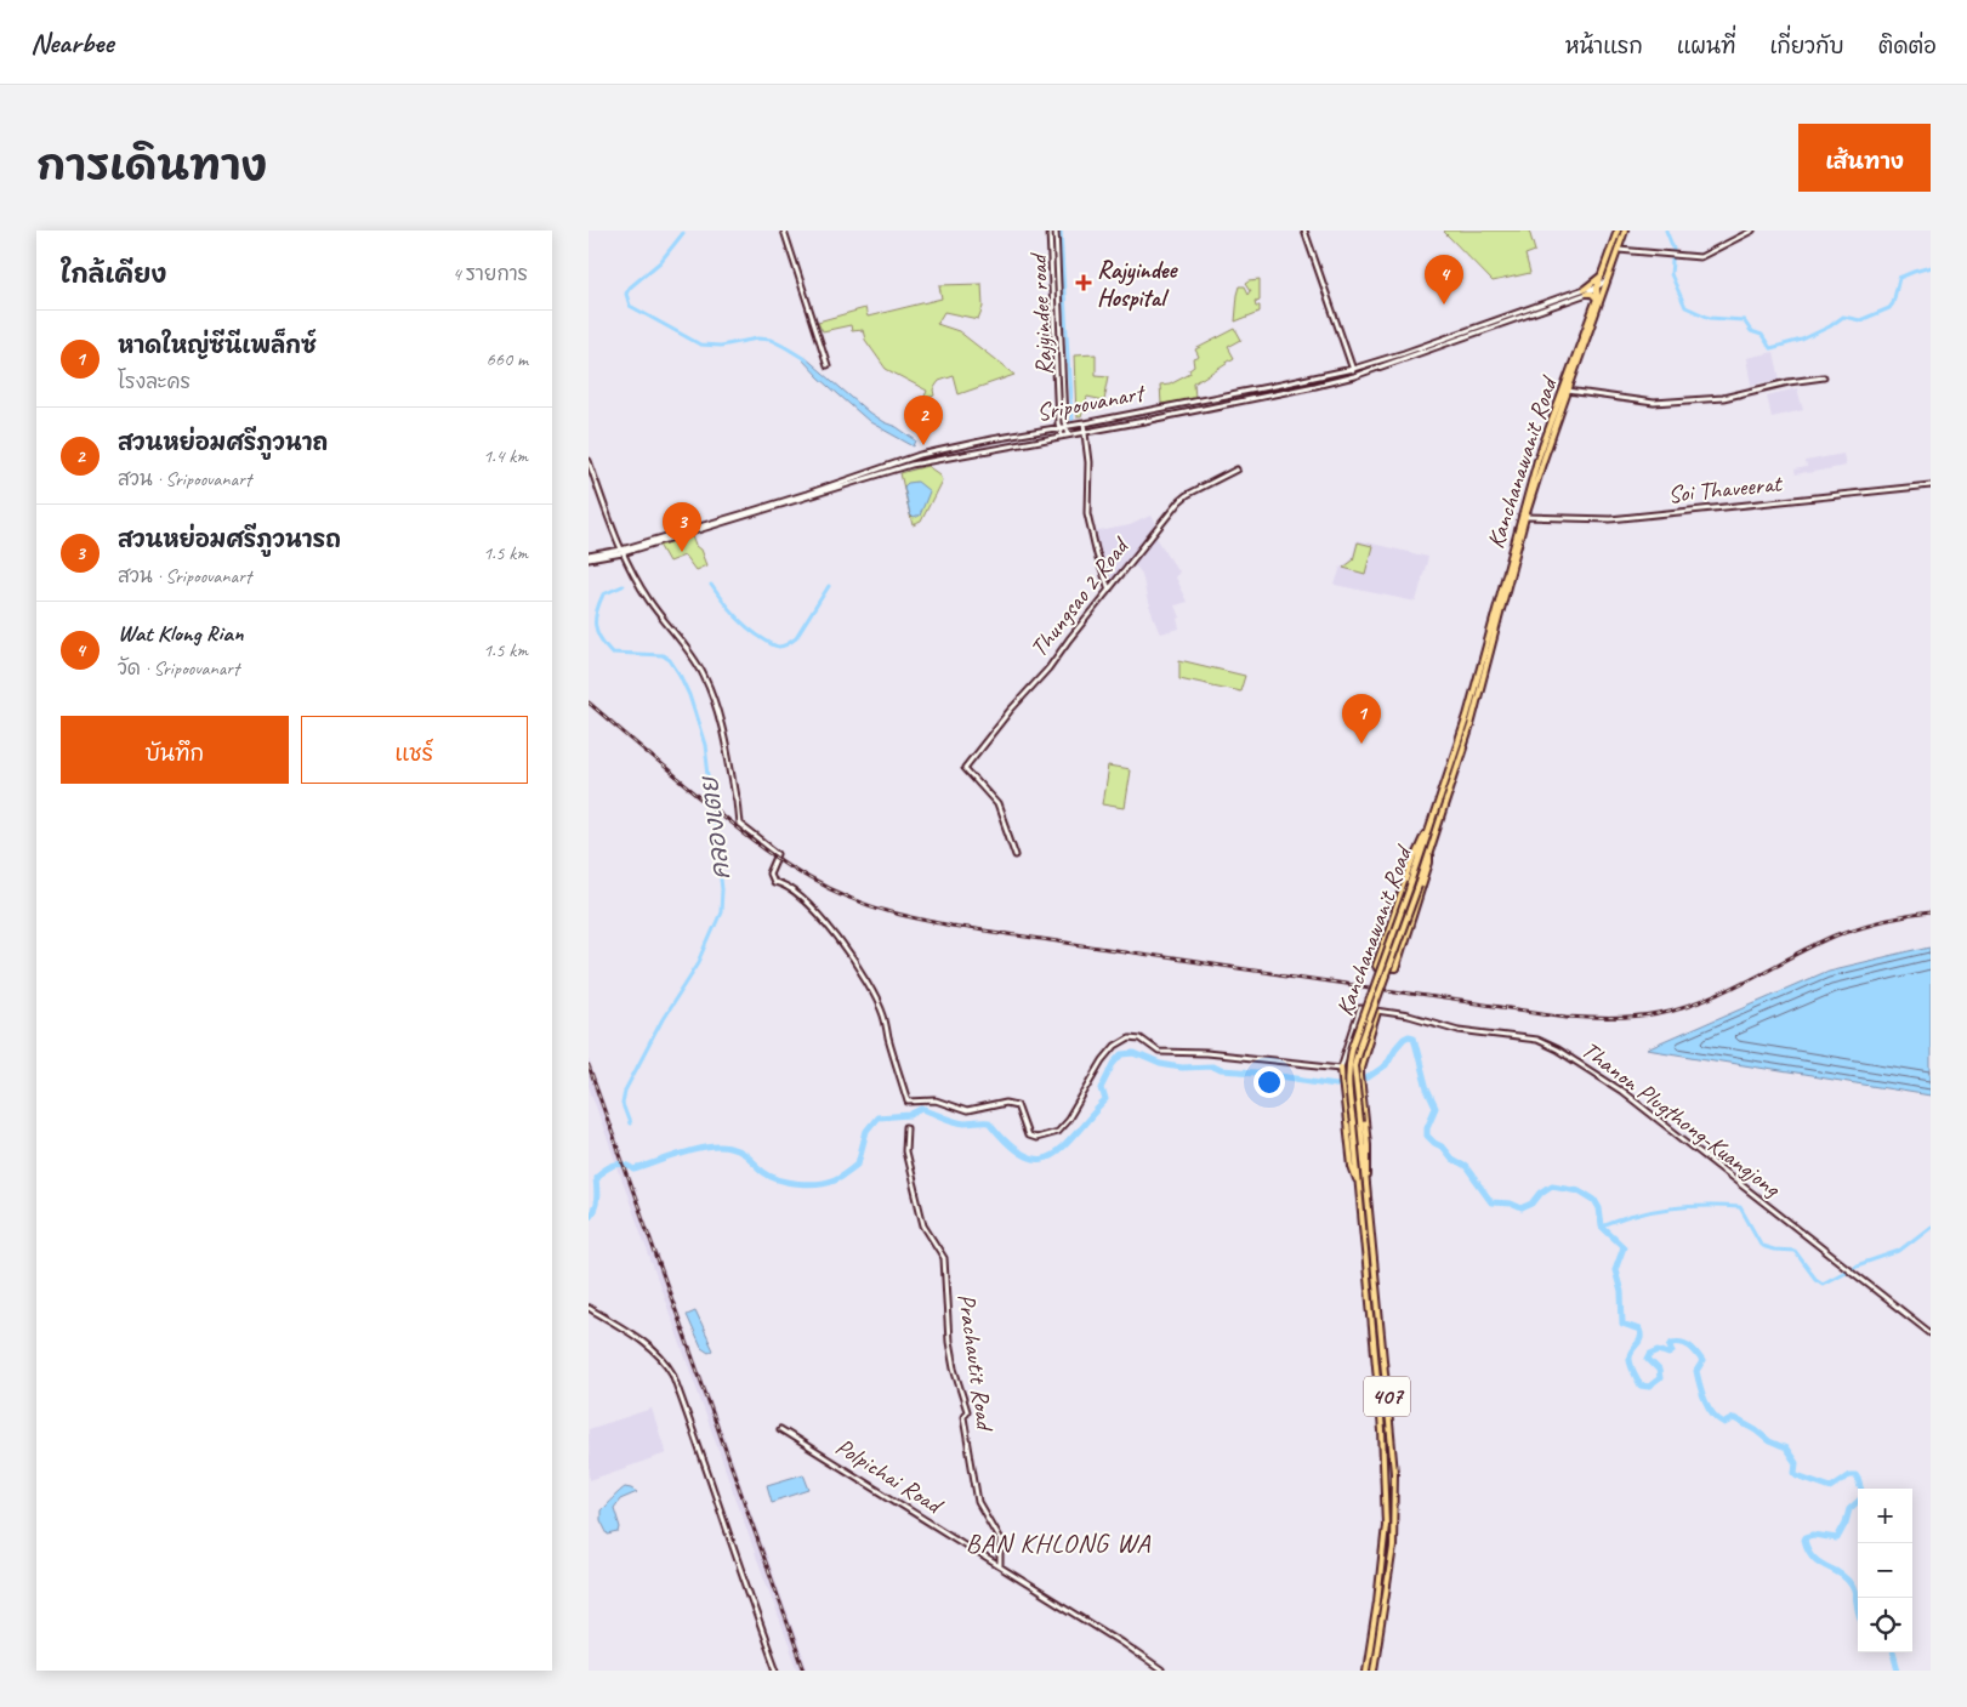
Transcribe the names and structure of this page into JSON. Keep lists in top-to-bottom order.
{
  "streets": {
    "main road": ["Kanchanawanit Road", "407"],
    "street": [
      "Rajyindee road",
      "Sripoovanart",
      "Soi Thaveerat",
      "Thungsao 2 Road",
      "Thanon Plugthong-Kuangjong",
      "Prachautit Road",
      "Polpichai Road"
    ]
  },
  "crossings": [
    ["Rajyindee road", "Sripoovanart"],
    ["Sripoovanart", "Kanchanawanit Road"],
    ["Kanchanawanit Road", "Soi Thaveerat"],
    ["Prachautit Road", "Polpichai Road"]
  ],
  "districts": ["BAN KHLONG WA"],
  "water": ["คลองเตย"],
  "places": {
    "health": ["Rajyindee Hospital"]
  },
  "page": {
    "header": "Nearbee",
    "nav": [
      "หน้าแรก",
      "แผนที่",
      "เกี่ยวกับ",
      "ติดต่อ"
    ],
    "title": "การเดินทาง",
    "buttons": [
      "เส้นทาง",
      ["บันทึก", "แชร์"]
    ],
    "heading": ["ใกล้เคียง", "4 รายการ"],
    "pins": [
      "4",
      "2",
      "3",
      "1"
    ],
    "list": [
      {
        "mark": "1",
        "name": "หาดใหญ่ซีนีเพล็กซ์",
        "note": "โรงละคร",
        "value": "660 m"
      },
      {
        "mark": "2",
        "name": "สวนหย่อมศรีภูวนาถ",
        "note": "สวน · Sripoovanart",
        "value": "1.4 km"
      },
      {
        "mark": "3",
        "name": "สวนหย่อมศรีภูวนารถ",
        "note": "สวน · Sripoovanart",
        "value": "1.5 km"
      },
      {
        "mark": "4",
        "name": "Wat Klong Rian",
        "note": "วัด · Sripoovanart",
        "value": "1.5 km"
      }
    ],
    "map_buttons": ["+", "−"]
  }
}
